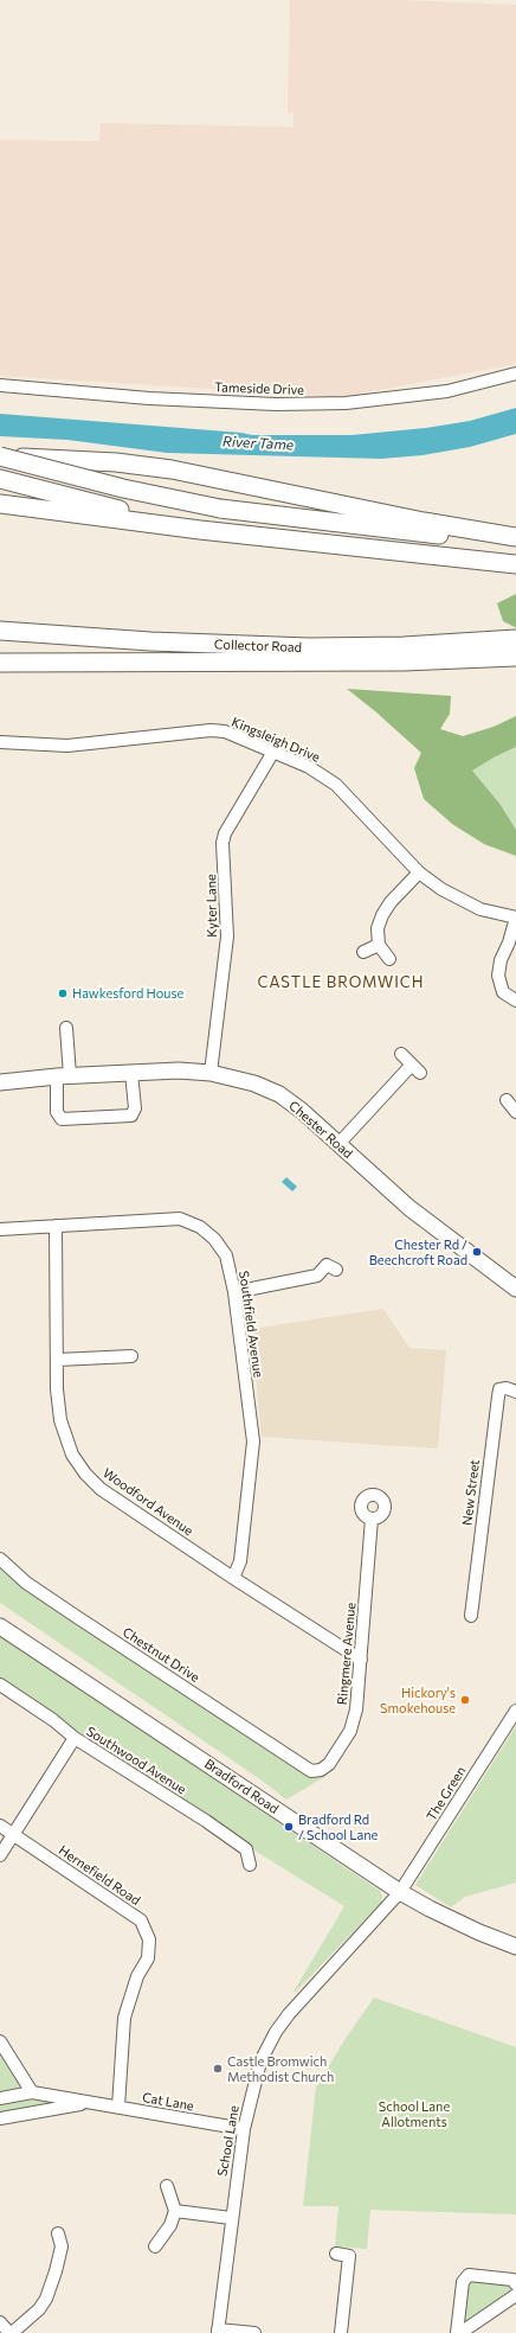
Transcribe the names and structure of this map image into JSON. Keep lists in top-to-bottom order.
{
  "streets": {
    "highway": ["Collector Road"],
    "main road": ["Chester Road", "Bradford Road"],
    "street": [
      "Tameside Drive",
      "Kingsleigh Drive",
      "Kyter Lane",
      "Southfield Avenue",
      "New Street",
      "Woodford Avenue",
      "Ringmere Avenue",
      "Chestnut Drive",
      "Southwood Avenue",
      "The Green",
      "Hernefield Road",
      "Cat Lane",
      "School Lane"
    ]
  },
  "crossings": [
    ["Kingsleigh Drive", "Kyter Lane"],
    ["Kyter Lane", "Chester Road"],
    ["Southfield Avenue", "Woodford Avenue"],
    ["Woodford Avenue", "Ringmere Avenue"],
    ["Ringmere Avenue", "Chestnut Drive"],
    ["Bradford Road", "The Green"],
    ["Bradford Road", "School Lane"],
    ["The Green", "School Lane"],
    ["Hernefield Road", "Cat Lane"],
    ["Cat Lane", "School Lane"]
  ],
  "districts": ["CASTLE BROMWICH"],
  "water": ["River Tame"],
  "parks": ["School Lane Allotments"],
  "places": [
    "Hawkesford House",
    "Chester Rd / Beechcroft Road",
    "Hickory's Smokehouse",
    "Bradford Rd / School Lane",
    "Castle Bromwich Methodist Church"
  ]
}
